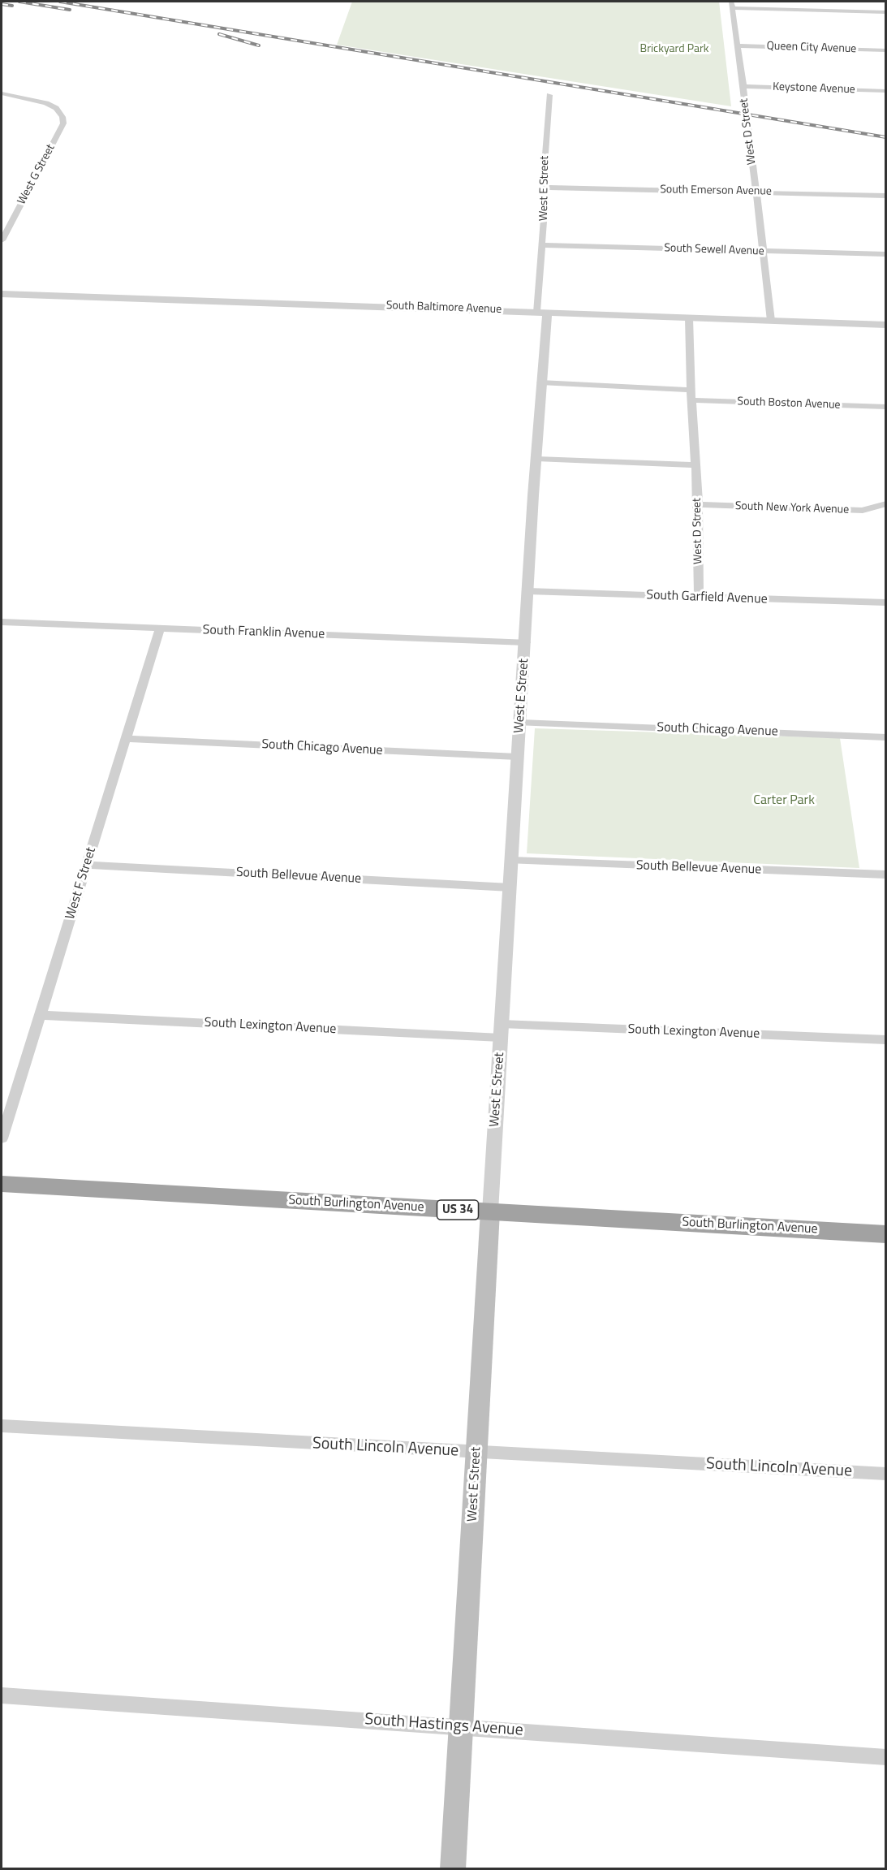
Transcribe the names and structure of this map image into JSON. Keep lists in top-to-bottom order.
{
  "streets": {
    "highway": ["South Burlington Avenue", "US 34"],
    "main road": ["West E Street"],
    "street": [
      "Queen City Avenue",
      "Keystone Avenue",
      "West D Street",
      "West G Street",
      "South Emerson Avenue",
      "South Sewell Avenue",
      "South Baltimore Avenue",
      "South Boston Avenue",
      "South New York Avenue",
      "South Garfield Avenue",
      "South Franklin Avenue",
      "South Chicago Avenue",
      "South Bellevue Avenue",
      "West F Street",
      "South Lexington Avenue",
      "South Lincoln Avenue",
      "South Hastings Avenue"
    ]
  },
  "crossings": [
    ["Queen City Avenue", "West D Street"],
    ["Keystone Avenue", "West D Street"],
    ["West D Street", "South Emerson Avenue"],
    ["West D Street", "South Sewell Avenue"],
    ["West D Street", "South Baltimore Avenue"],
    ["West D Street", "South Boston Avenue"],
    ["West D Street", "South New York Avenue"],
    ["West D Street", "South Garfield Avenue"],
    ["West E Street", "South Emerson Avenue"],
    ["West E Street", "South Sewell Avenue"],
    ["West E Street", "South Baltimore Avenue"],
    ["West E Street", "South Garfield Avenue"],
    ["West E Street", "South Franklin Avenue"],
    ["West E Street", "South Chicago Avenue"],
    ["West E Street", "South Bellevue Avenue"],
    ["West E Street", "South Lexington Avenue"],
    ["West E Street", "South Burlington Avenue"],
    ["West E Street", "South Lincoln Avenue"],
    ["West E Street", "South Hastings Avenue"],
    ["South Franklin Avenue", "West F Street"],
    ["South Chicago Avenue", "West F Street"],
    ["South Bellevue Avenue", "West F Street"],
    ["West F Street", "South Lexington Avenue"]
  ],
  "parks": ["Brickyard Park", "Carter Park"]
}
